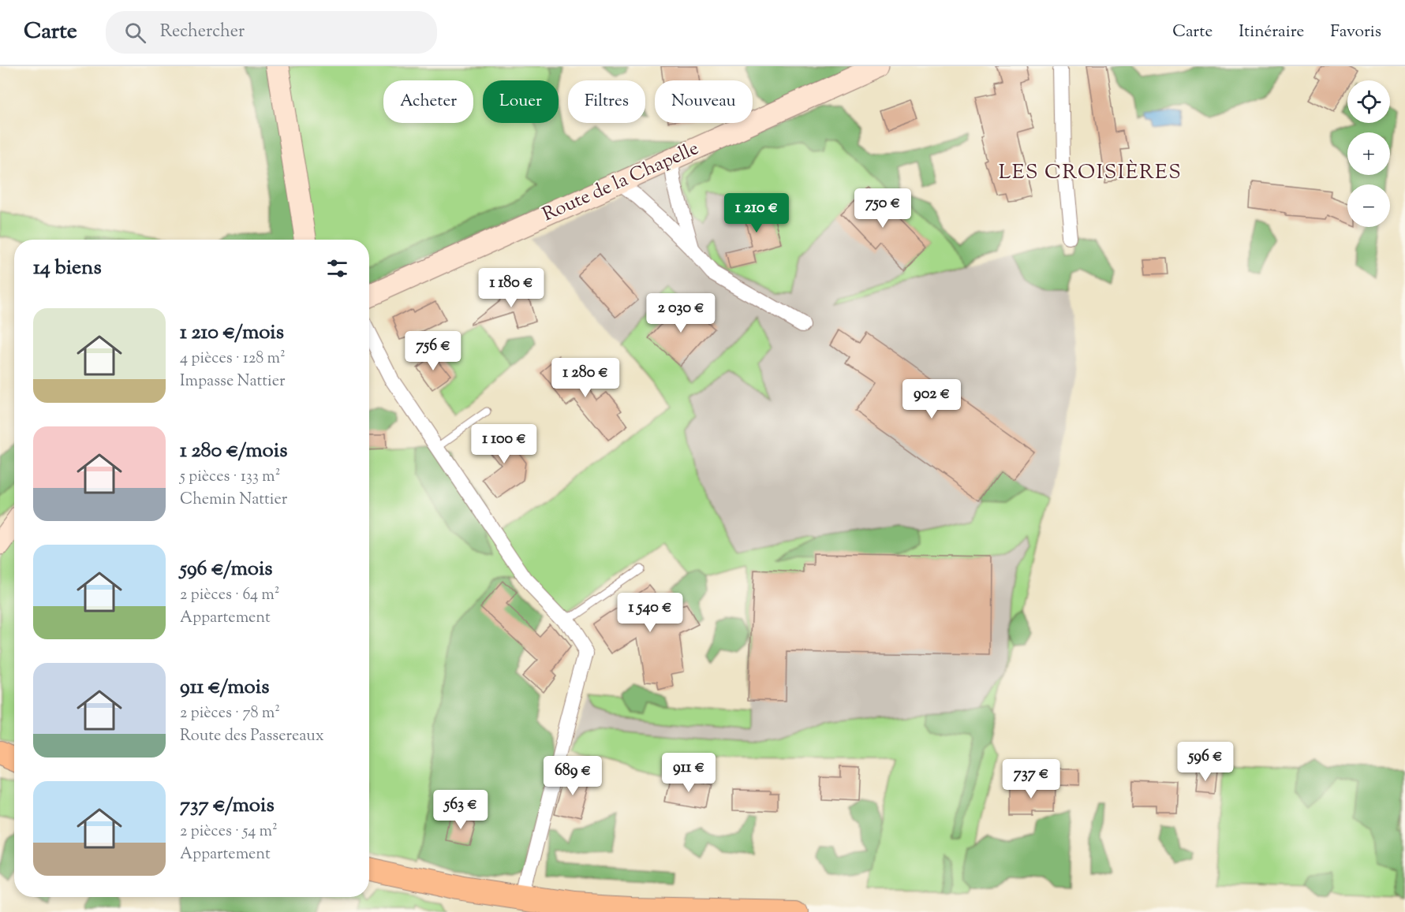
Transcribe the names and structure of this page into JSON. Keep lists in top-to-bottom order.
{
  "streets": {
    "main road": ["Route de la Chapelle"]
  },
  "districts": ["LES CROISIÈRES"],
  "page": {
    "header": "Carte",
    "search": "Rechercher",
    "nav": ["Carte", "Itinéraire", "Favoris"],
    "map_buttons": ["+", "−"],
    "chip": [
      "Acheter",
      "Louer",
      "Filtres",
      "Nouveau"
    ],
    "price": [
      "750 €",
      "1 210 €",
      "1 180 €",
      "2 030 €",
      "756 €",
      "1 280 €",
      "902 €",
      "1 100 €",
      "1 540 €",
      "596 €",
      "911 €",
      "689 €",
      "737 €",
      "563 €"
    ],
    "heading": "14 biens",
    "list": [
      {
        "name": "1 210 €/mois",
        "note": "4 pièces · 128 m² · Impasse Nattier"
      },
      {
        "name": "1 280 €/mois",
        "note": "5 pièces · 133 m² · Chemin Nattier"
      },
      {
        "name": "596 €/mois",
        "note": "2 pièces · 64 m² · Appartement"
      },
      {
        "name": "911 €/mois",
        "note": "2 pièces · 78 m² · Route des Passereaux"
      },
      {
        "name": "737 €/mois",
        "note": "2 pièces · 54 m² · Appartement"
      }
    ]
  }
}
